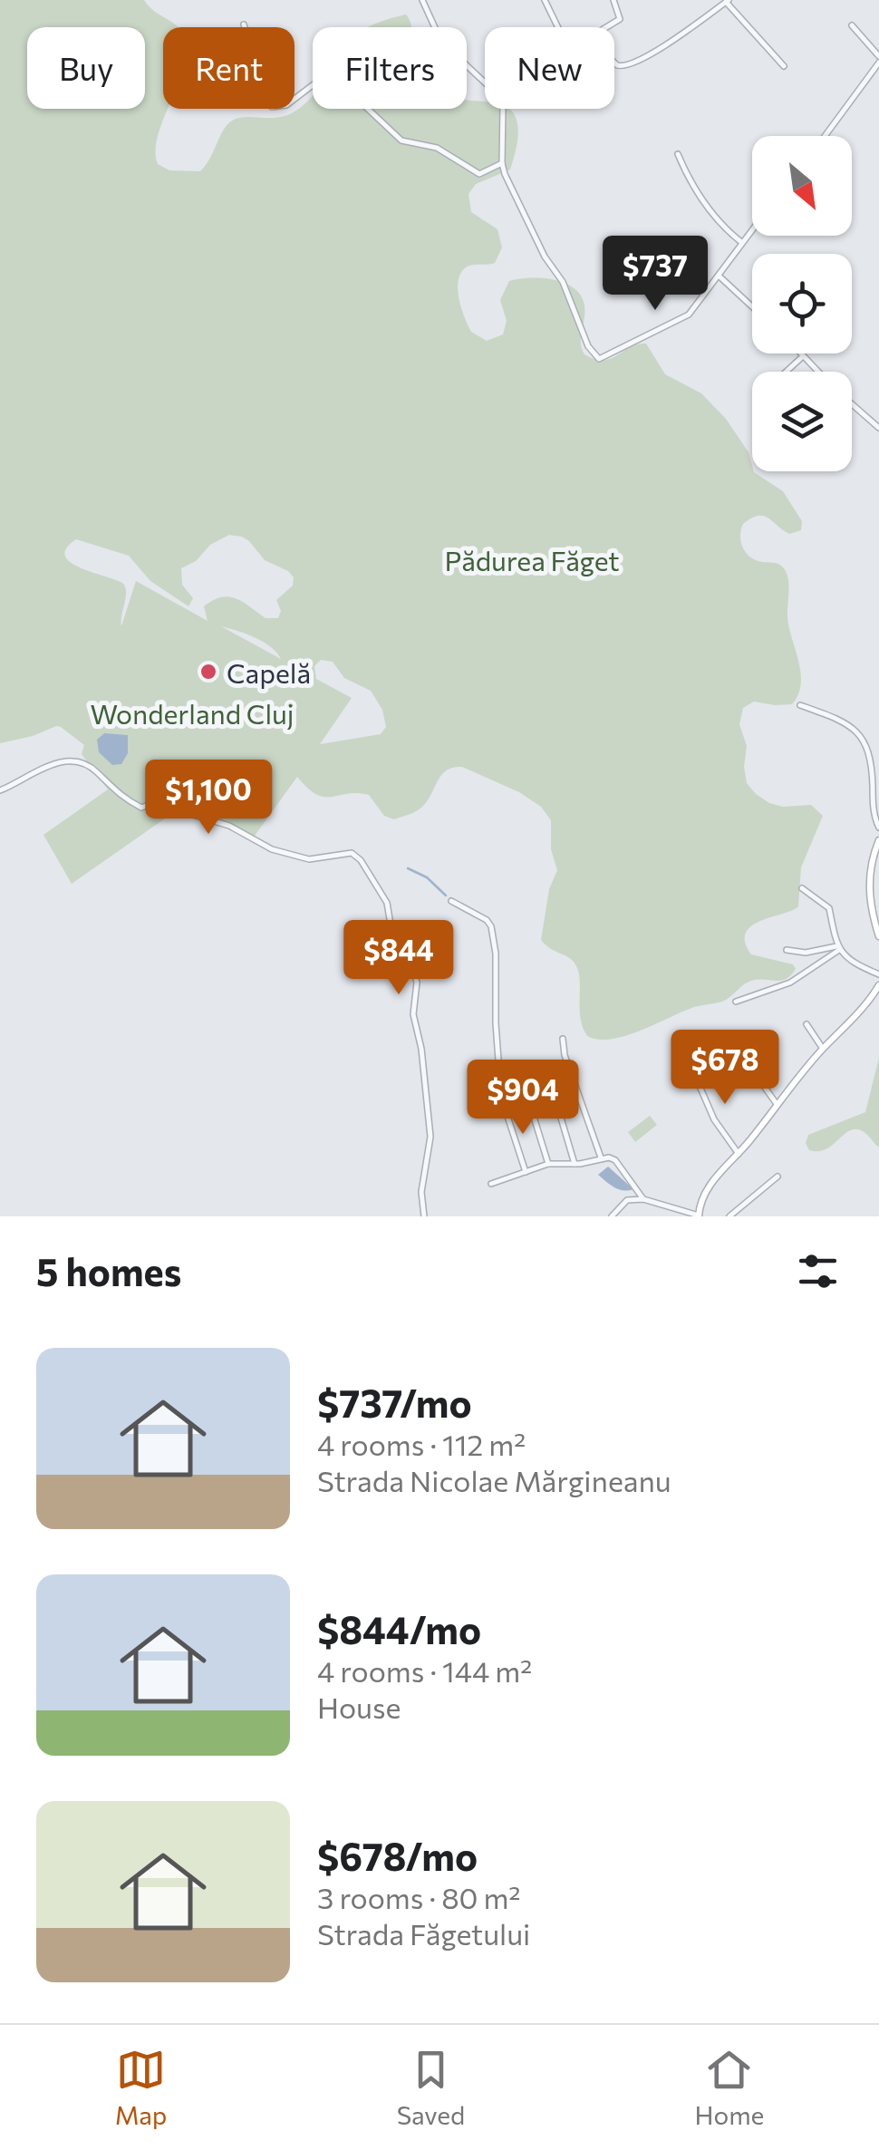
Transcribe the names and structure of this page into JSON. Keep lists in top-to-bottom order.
{
  "parks": ["Pădurea Făget", "Wonderland Cluj"],
  "places": ["Capelă"],
  "north": "bottom right",
  "page": {
    "chip": [
      "Buy",
      "Rent",
      "Filters",
      "New"
    ],
    "price": [
      "$737",
      "$1,100",
      "$844",
      "$678",
      "$904"
    ],
    "heading": "5 homes",
    "list": [
      {
        "name": "$737/mo",
        "note": "4 rooms · 112 m² · Strada Nicolae Mărgineanu"
      },
      {
        "name": "$844/mo",
        "note": "4 rooms · 144 m² · House"
      },
      {
        "name": "$678/mo",
        "note": "3 rooms · 80 m² · Strada Făgetului"
      }
    ],
    "tabs": ["Map", "Saved", "Home"]
  }
}
